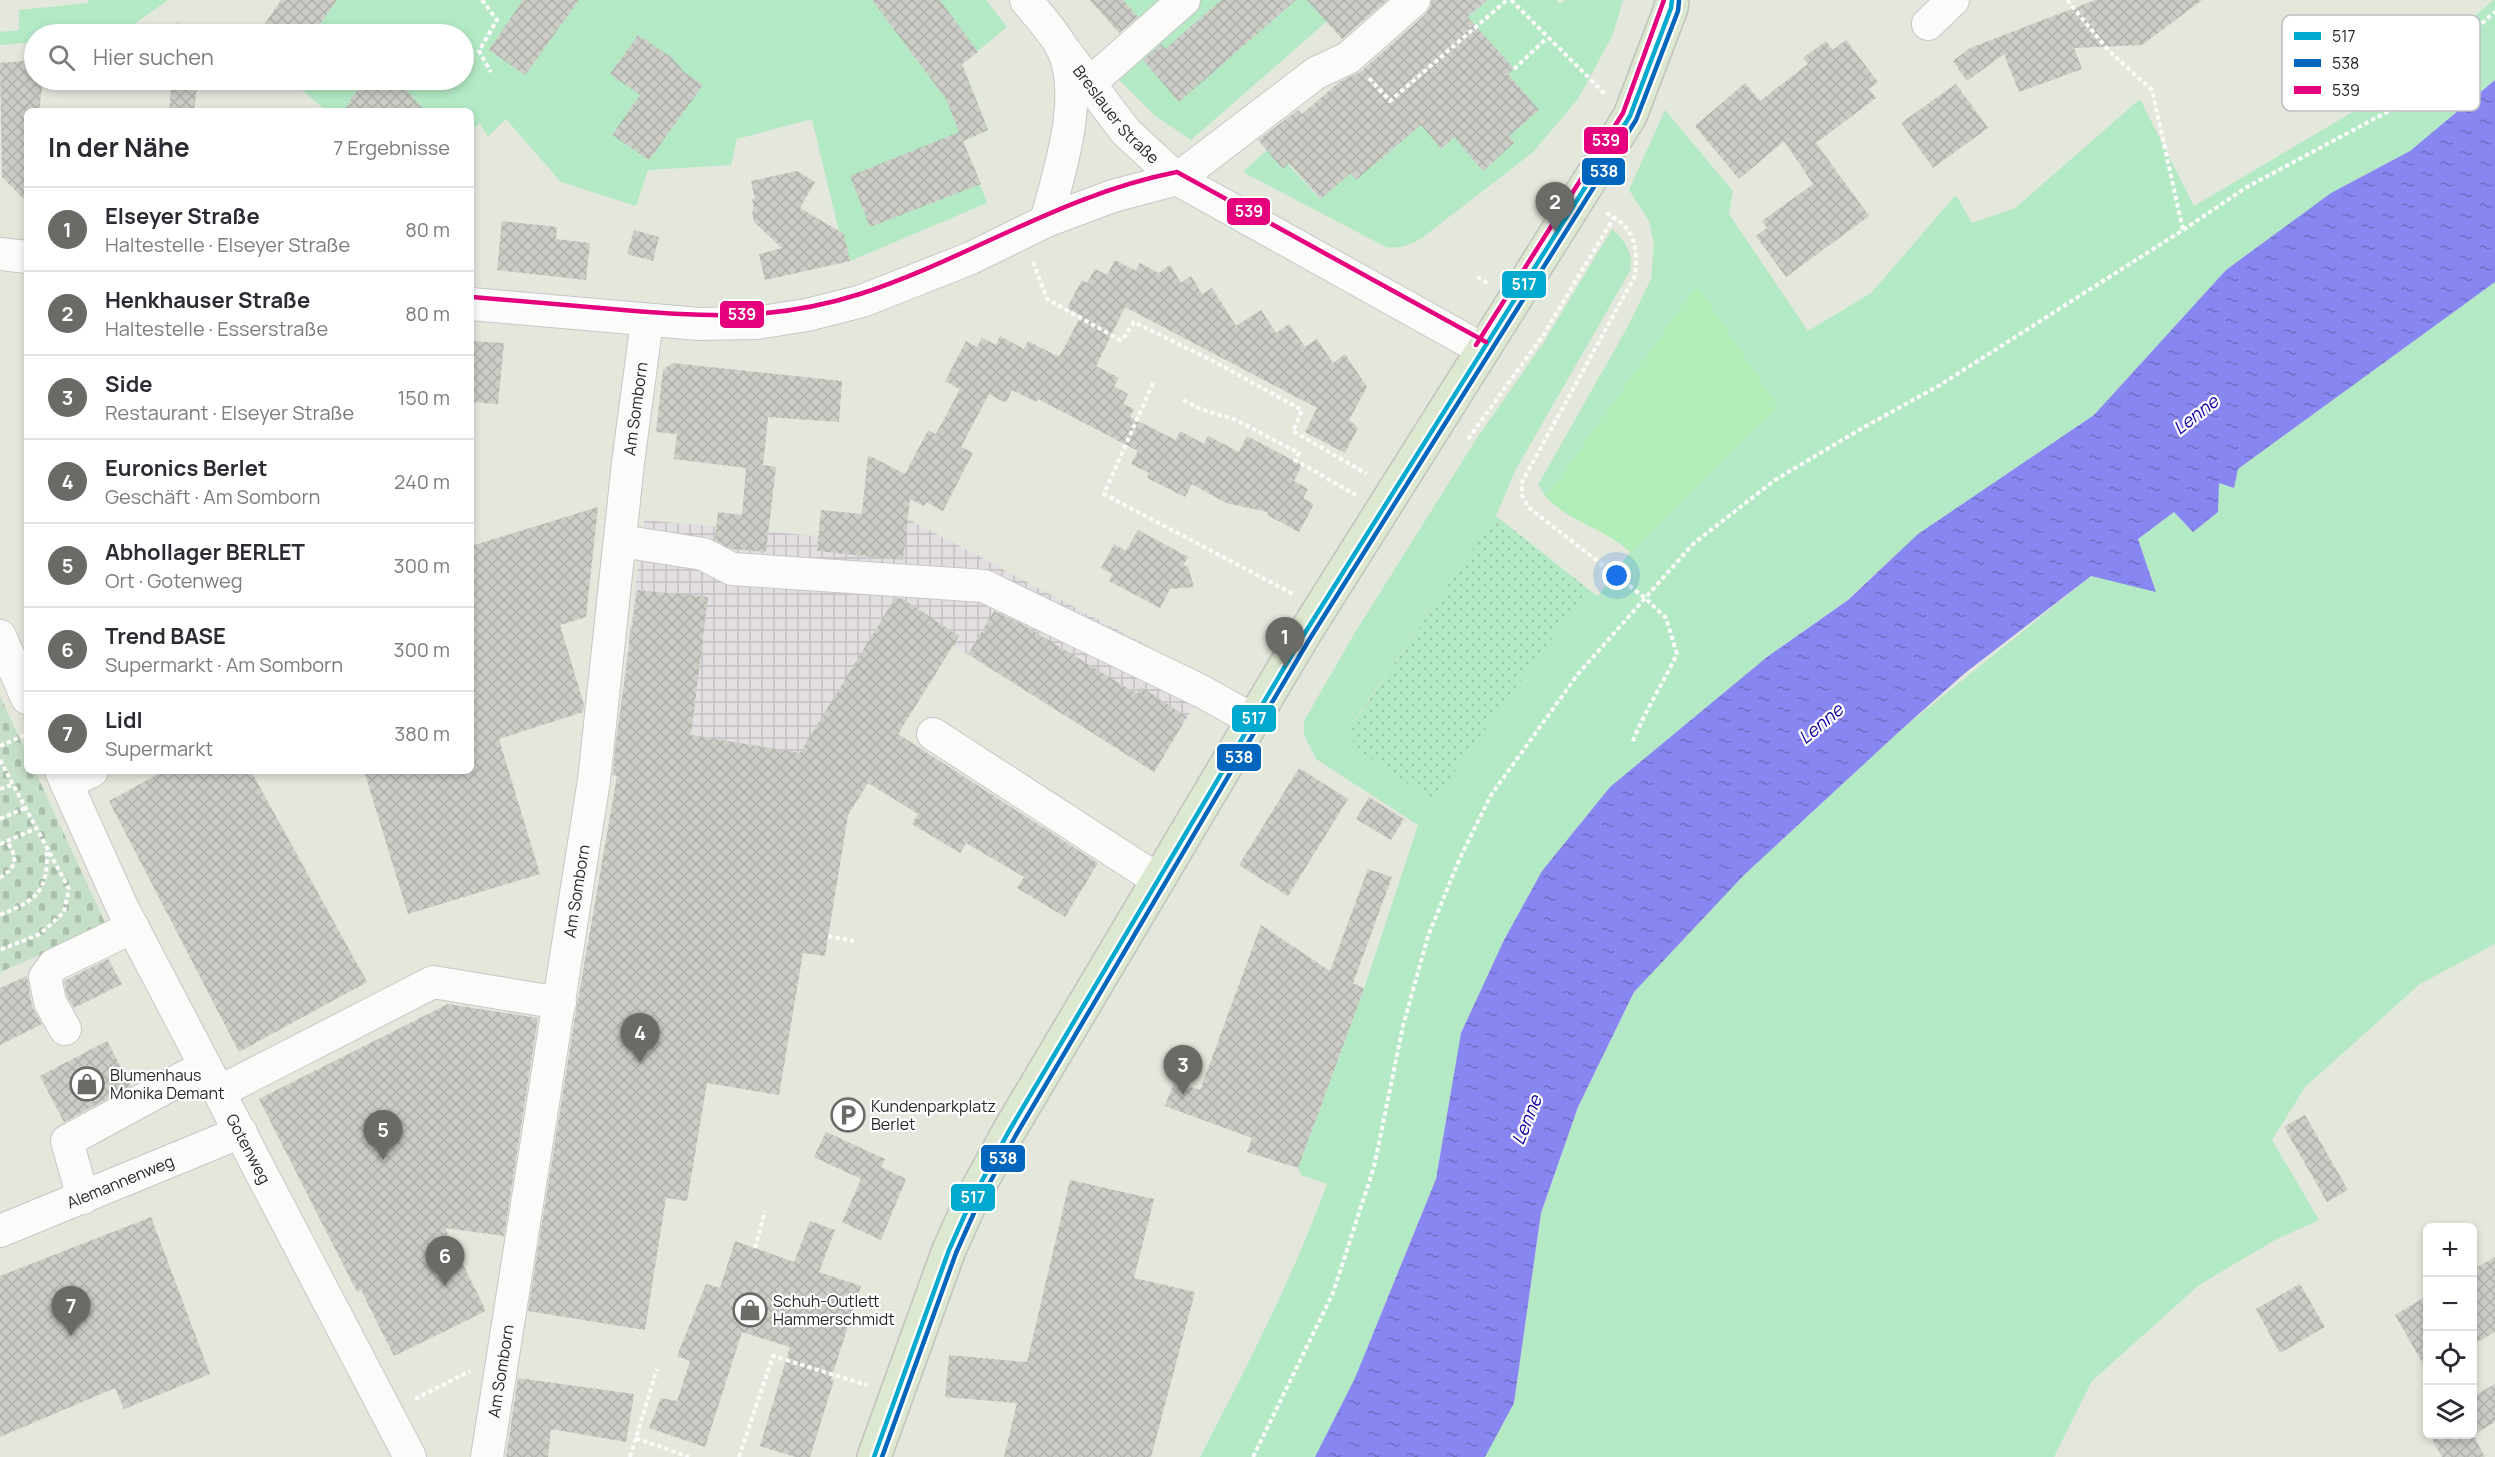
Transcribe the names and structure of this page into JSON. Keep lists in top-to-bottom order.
{
  "streets": {
    "street": [
      "Breslauer Straße",
      "Am Somborn",
      "Gotenweg",
      "Alemannenweg"
    ]
  },
  "crossings": [
    ["Gotenweg", "Alemannenweg"]
  ],
  "water": ["Lenne"],
  "places": {
    "shop": ["Blumenhaus Monika Demant", "Schuh-Outlett Hammerschmidt"],
    "parking": ["Kundenparkplatz Berlet"]
  },
  "lines": ["transit line 517", "transit line 539", "transit line 538"],
  "legend": ["517", "538", "539"],
  "page": {
    "search": "Hier suchen",
    "heading": ["In der Nähe", "7 Ergebnisse"],
    "pins": [
      "2",
      "1",
      "4",
      "3",
      "5",
      "6",
      "7"
    ],
    "list": [
      {
        "mark": "1",
        "name": "Elseyer Straße",
        "note": "Haltestelle · Elseyer Straße",
        "value": "80 m"
      },
      {
        "mark": "2",
        "name": "Henkhauser Straße",
        "note": "Haltestelle · Esserstraße",
        "value": "80 m"
      },
      {
        "mark": "3",
        "name": "Side",
        "note": "Restaurant · Elseyer Straße",
        "value": "150 m"
      },
      {
        "mark": "4",
        "name": "Euronics Berlet",
        "note": "Geschäft · Am Somborn",
        "value": "240 m"
      },
      {
        "mark": "5",
        "name": "Abhollager BERLET",
        "note": "Ort · Gotenweg",
        "value": "300 m"
      },
      {
        "mark": "6",
        "name": "Trend BASE",
        "note": "Supermarkt · Am Somborn",
        "value": "300 m"
      },
      {
        "mark": "7",
        "name": "Lidl",
        "note": "Supermarkt",
        "value": "380 m"
      }
    ],
    "map_buttons": ["+", "−"]
  }
}
